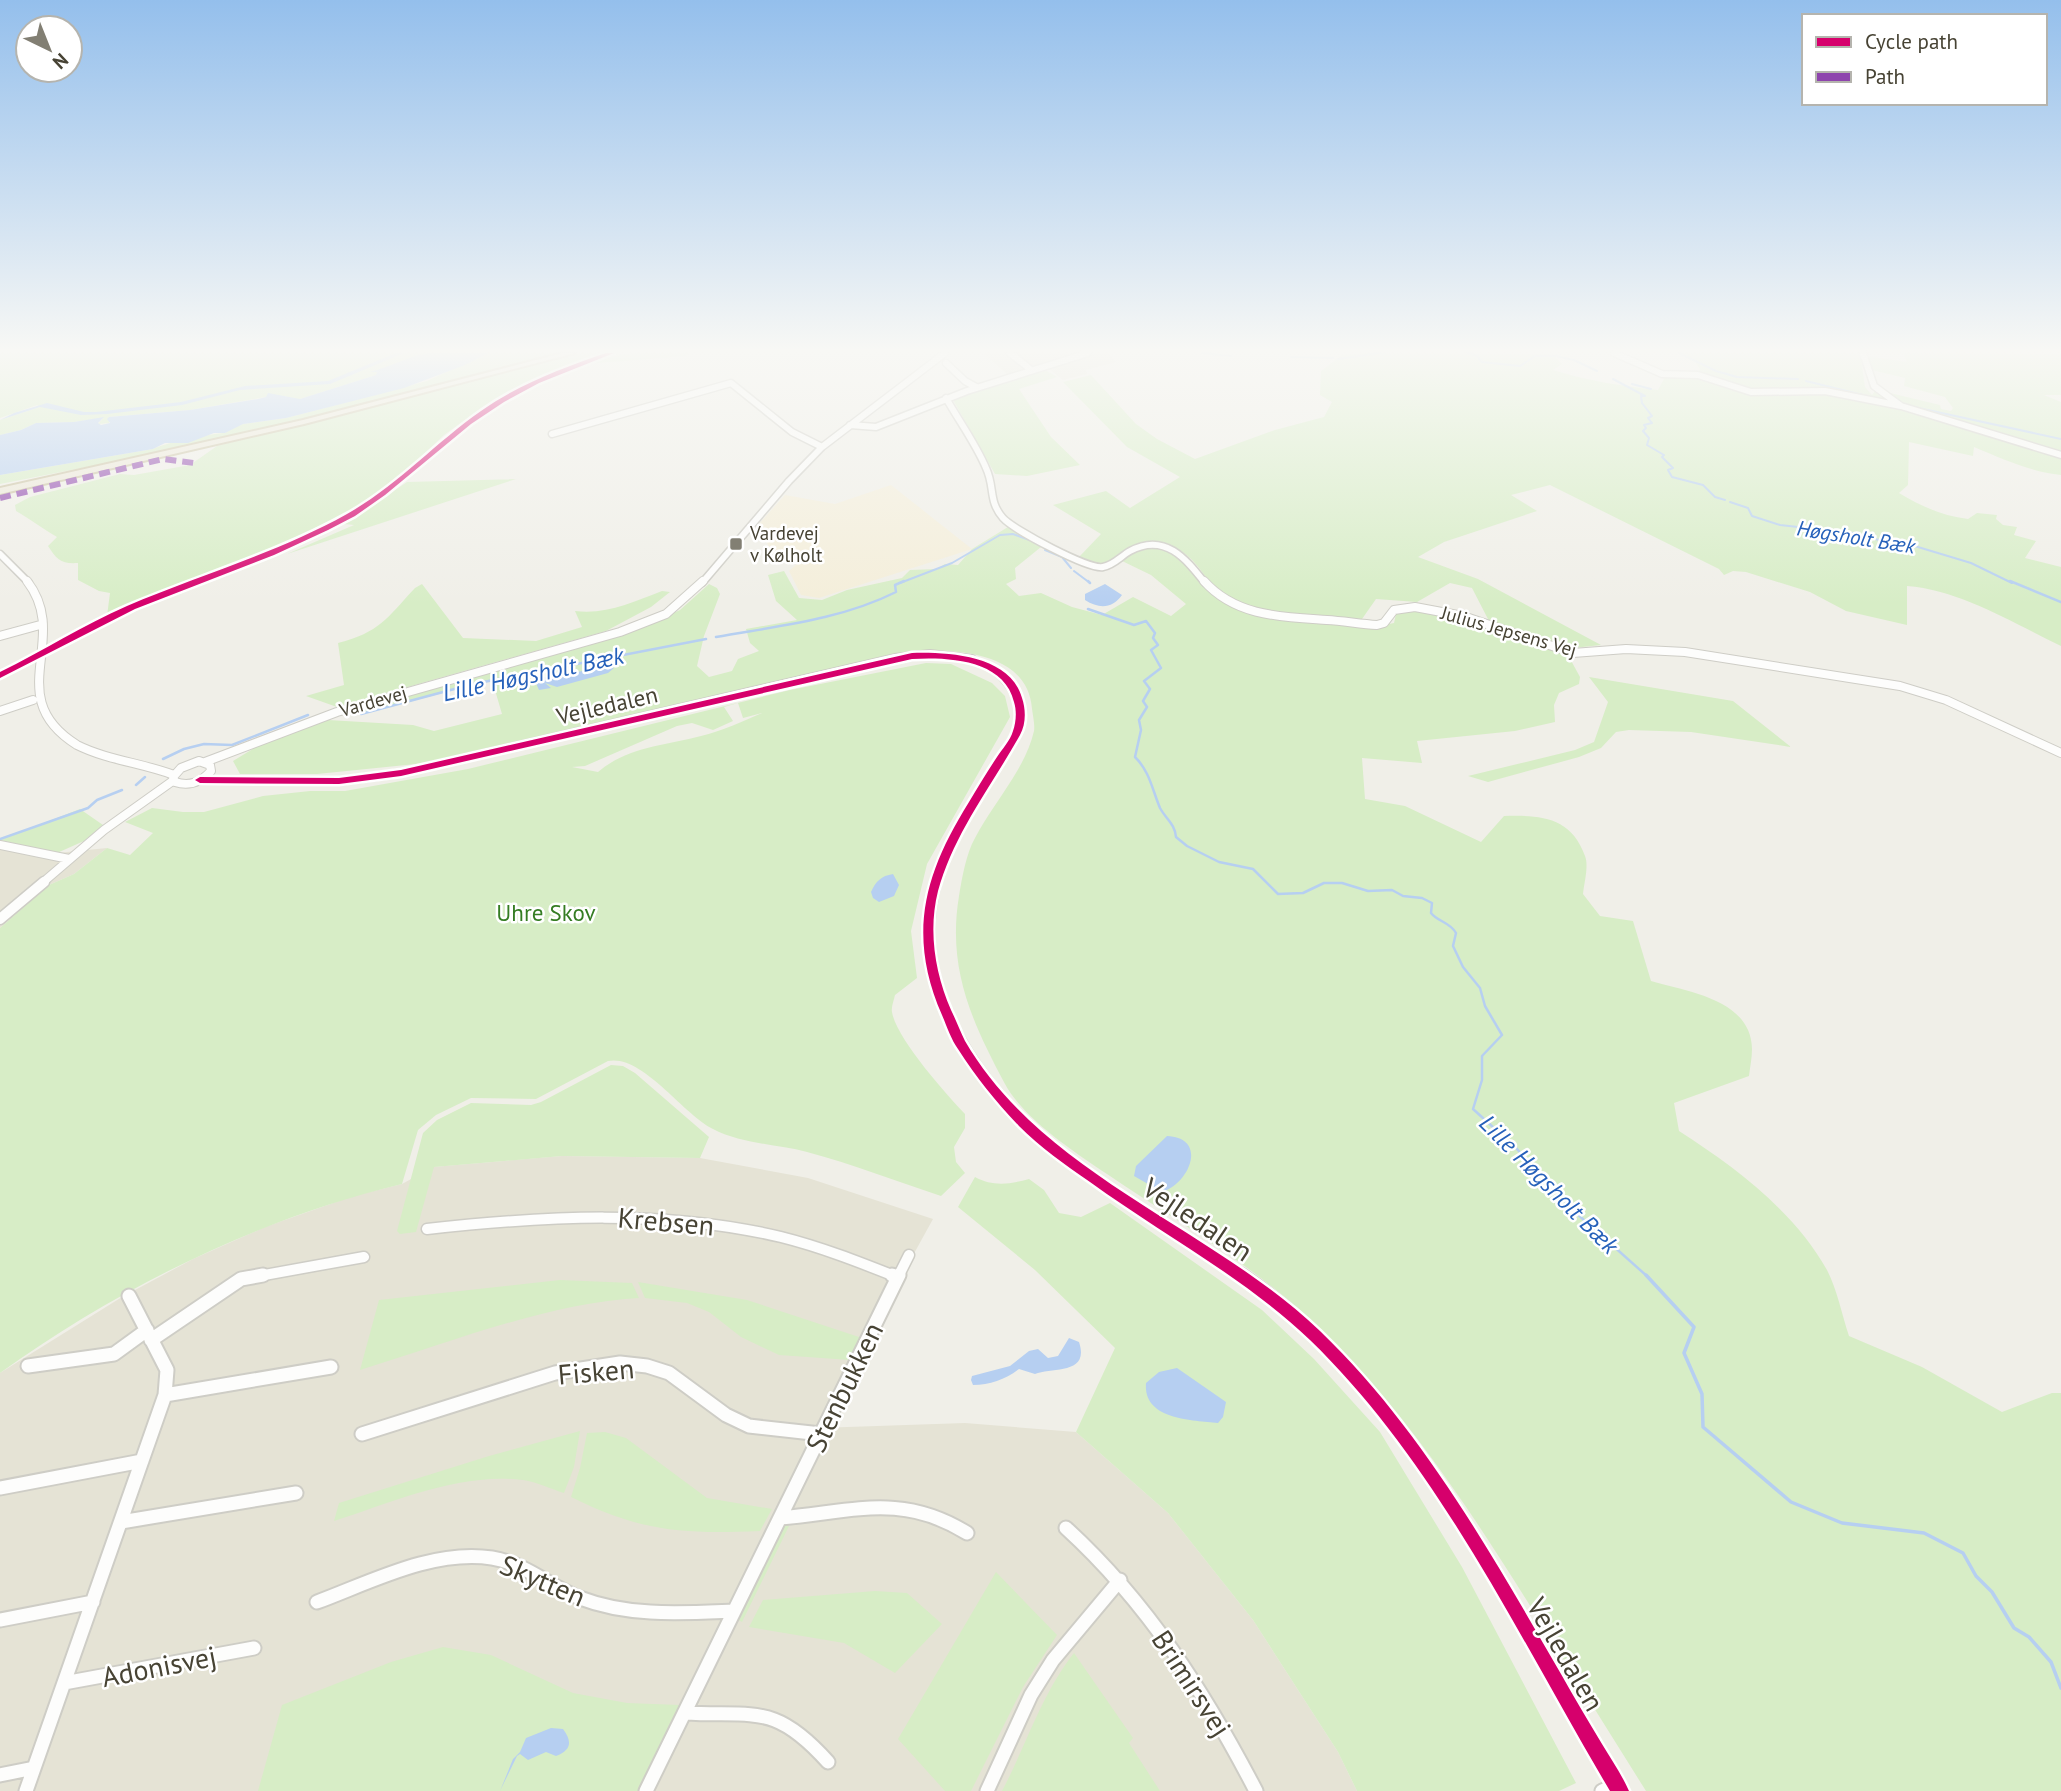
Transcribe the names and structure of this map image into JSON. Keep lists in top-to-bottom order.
{
  "streets": {
    "street": [
      "Julius Jepsens Vej",
      "Vardevej",
      "Vejledalen",
      "Krebsen",
      "Fisken",
      "Stenbukken",
      "Skytten",
      "Adonisvej",
      "Brimirsvej"
    ]
  },
  "crossings": [
    ["Vardevej", "Vejledalen"],
    ["Krebsen", "Stenbukken"],
    ["Fisken", "Stenbukken"],
    ["Stenbukken", "Skytten"]
  ],
  "water": ["Høgsholt Bæk", "Lille Høgsholt Bæk"],
  "parks": ["Uhre Skov"],
  "places": {
    "transit": ["Vardevej v Kølholt"]
  },
  "legend": ["Cycle path", "Path"],
  "north": "bottom right"
}
